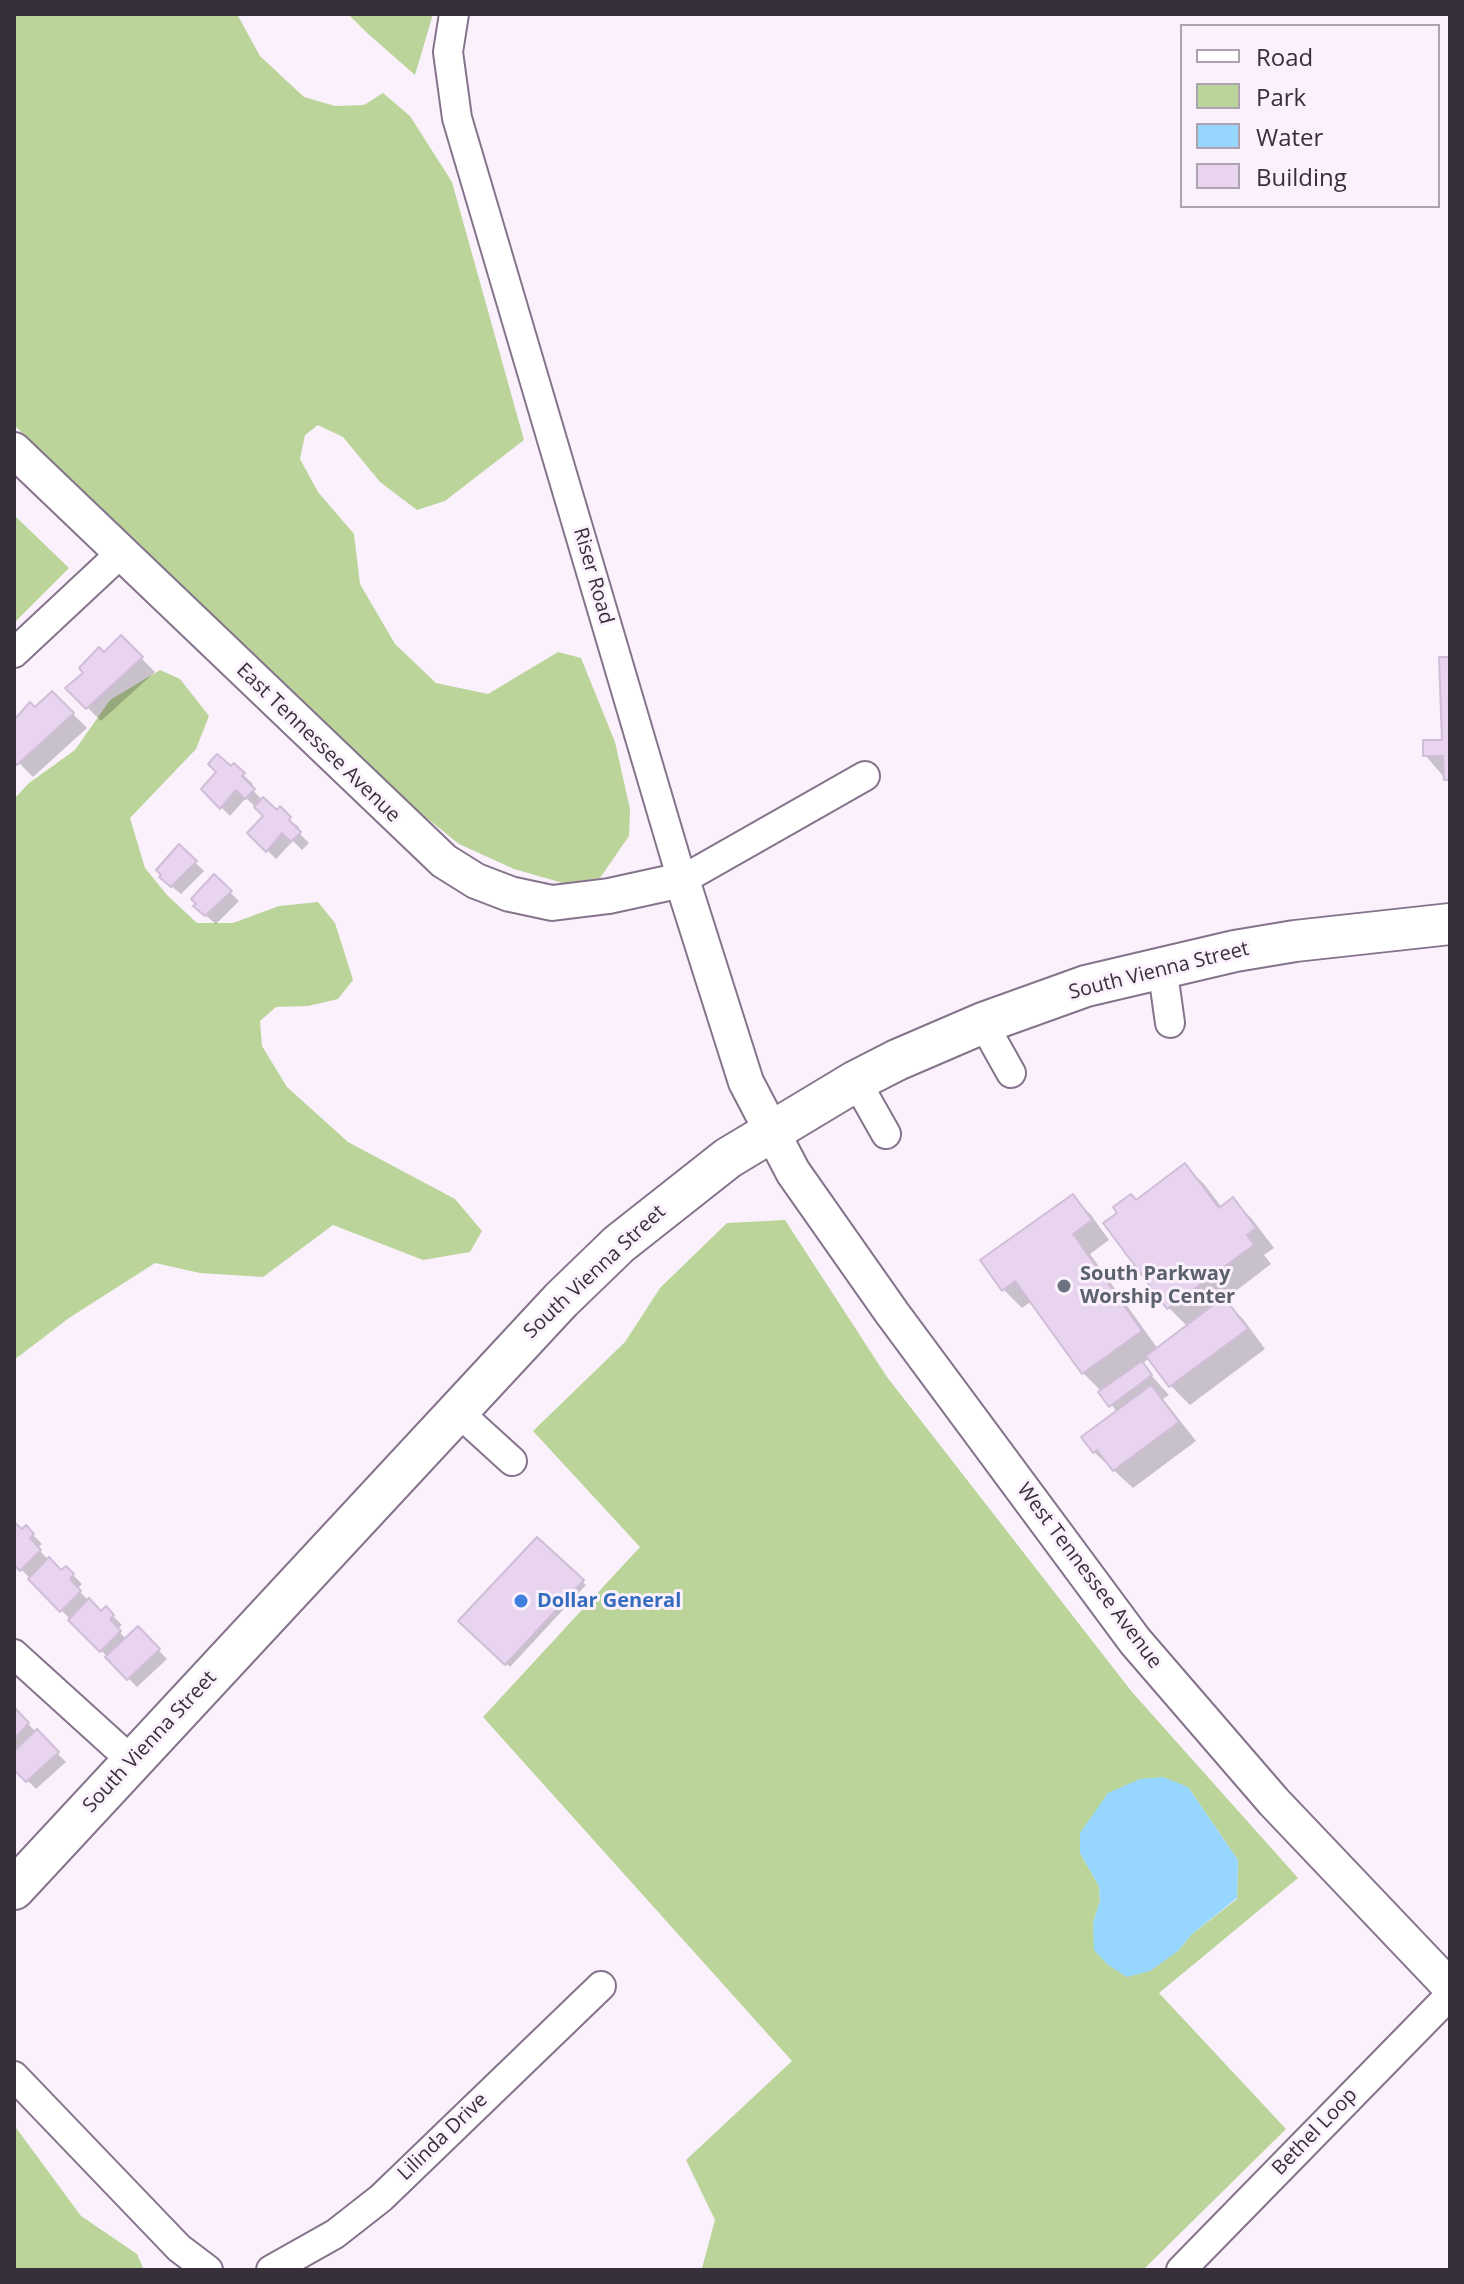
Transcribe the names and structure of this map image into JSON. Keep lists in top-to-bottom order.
{
  "streets": {
    "highway": ["South Vienna Street"],
    "main road": ["Riser Road", "East Tennessee Avenue", "West Tennessee Avenue"],
    "street": ["Bethel Loop", "Lilinda Drive"]
  },
  "crossings": [
    ["Riser Road", "East Tennessee Avenue"],
    ["Riser Road", "South Vienna Street"],
    ["Riser Road", "West Tennessee Avenue"],
    ["South Vienna Street", "West Tennessee Avenue"]
  ],
  "places": ["South Parkway Worship Center", "Dollar General"],
  "legend": [
    "Road",
    "Park",
    "Water",
    "Building"
  ]
}
